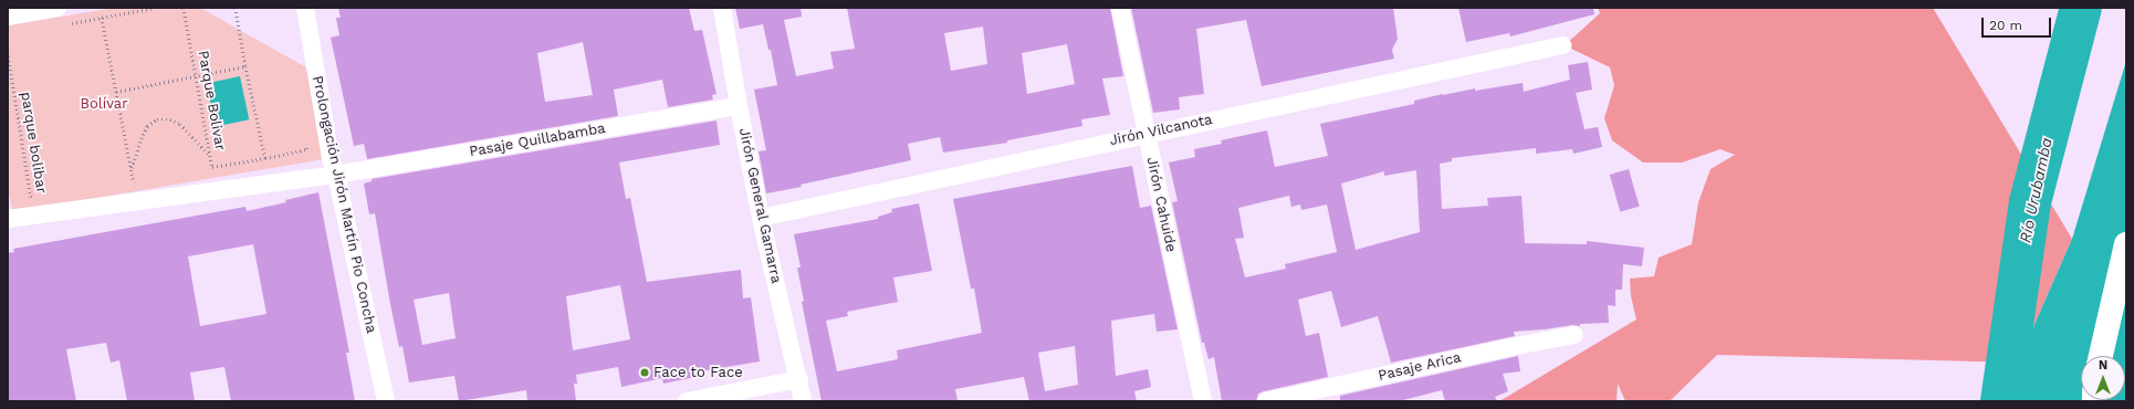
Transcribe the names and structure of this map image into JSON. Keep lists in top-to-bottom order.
{
  "streets": {
    "street": [
      "Jirón Vilcanota",
      "Pasaje Quillabamba",
      "Prolongación Jirón Martín Pio Concha",
      "Jirón Cahuide",
      "Jirón General Gamarra",
      "Pasaje Arica"
    ],
    "path": ["Parque Bolivar", "parque bolibar"]
  },
  "crossings": [
    ["Jirón Vilcanota", "Jirón Cahuide"],
    ["Jirón Vilcanota", "Jirón General Gamarra"],
    ["Pasaje Quillabamba", "Prolongación Jirón Martín Pio Concha"],
    ["Pasaje Quillabamba", "Jirón General Gamarra"]
  ],
  "water": ["Río Urubamba"],
  "parks": ["Bolívar"],
  "places": ["Face to Face"],
  "scale_bar": "20 m",
  "north": "top"
}
